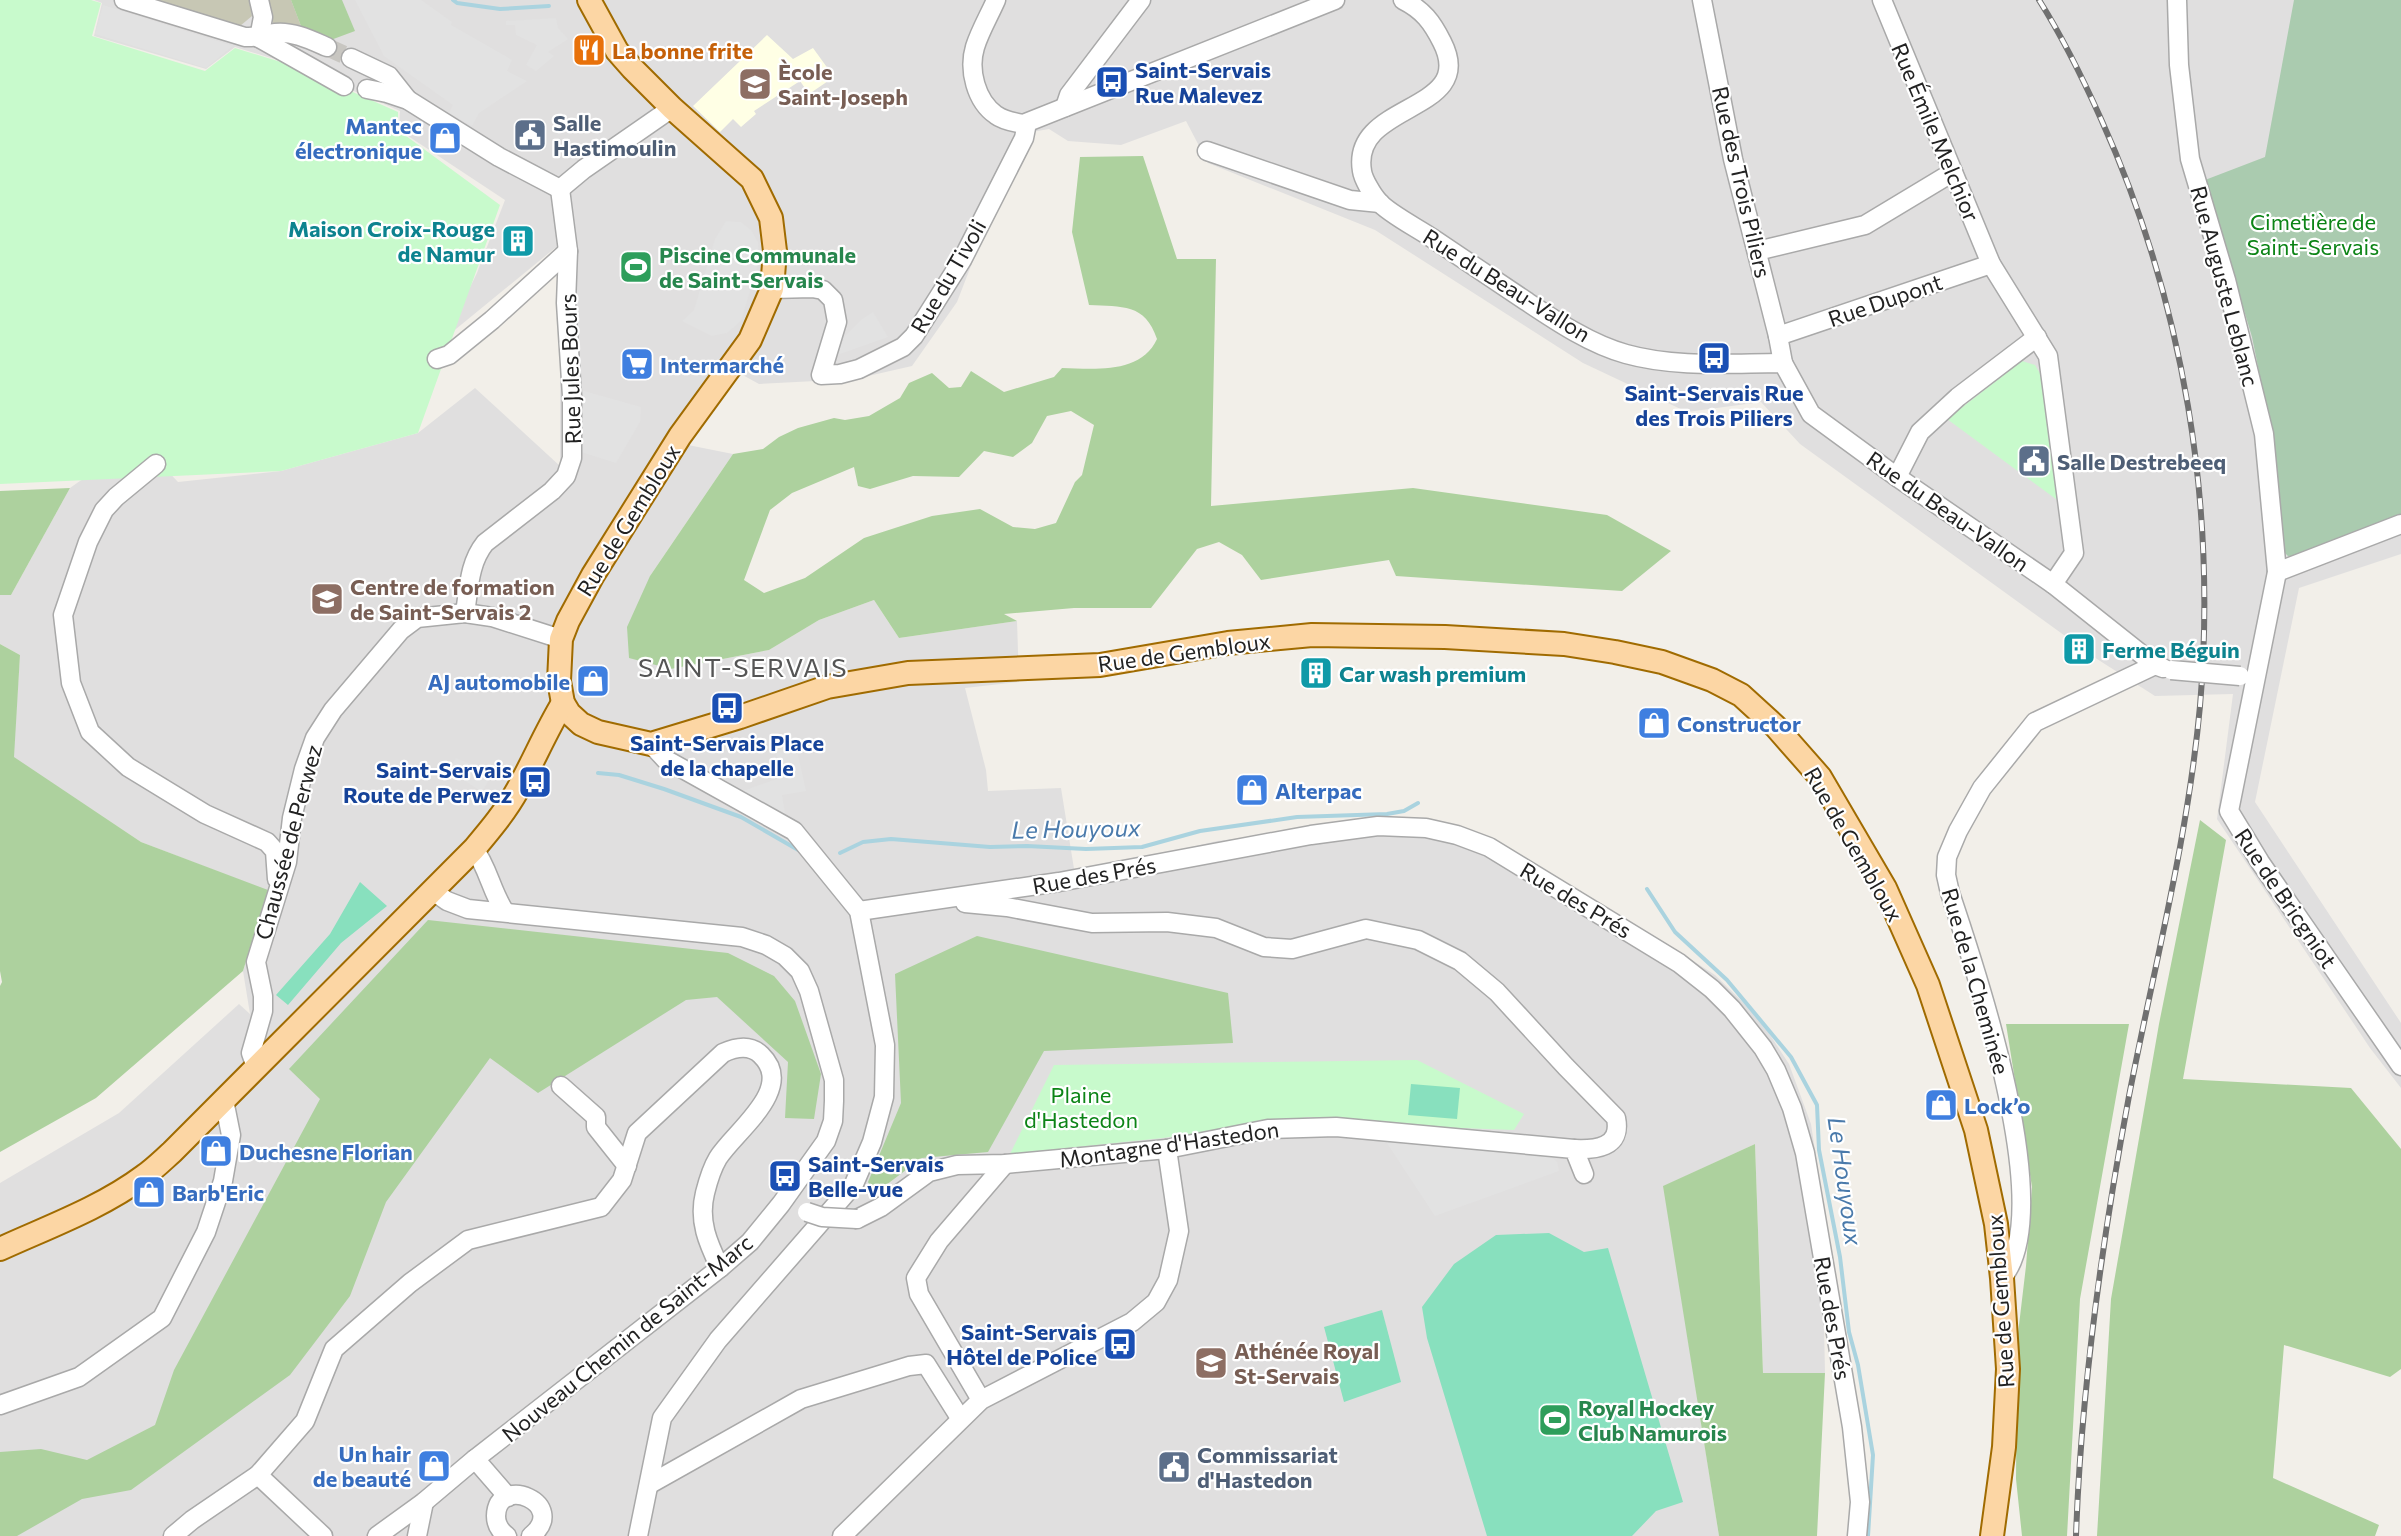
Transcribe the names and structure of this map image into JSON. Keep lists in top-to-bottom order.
{
  "streets": {
    "main road": ["Rue de Gembloux"],
    "street": [
      "Rue Émile Melchior",
      "Rue des Trois Piliers",
      "Rue du Tivoli",
      "Rue du Beau-Vallon",
      "Rue Auguste Leblanc",
      "Rue Dupont",
      "Rue Jules Bours",
      "Chaussée de Perwez",
      "Rue des Prés",
      "Rue de Bricgniot",
      "Rue de la Cheminée",
      "Montagne d'Hastedon",
      "Nouveau Chemin de Saint-Marc"
    ]
  },
  "crossings": [
    ["Rue Émile Melchior", "Rue du Beau-Vallon"],
    ["Rue Émile Melchior", "Rue Dupont"],
    ["Rue des Trois Piliers", "Rue du Beau-Vallon"],
    ["Rue des Trois Piliers", "Rue Dupont"],
    ["Rue du Tivoli", "Rue de Gembloux"],
    ["Rue du Beau-Vallon", "Rue de la Cheminée"],
    ["Rue Auguste Leblanc", "Rue de Bricgniot"],
    ["Rue Jules Bours", "Chaussée de Perwez"],
    ["Rue de Gembloux", "Chaussée de Perwez"],
    ["Rue de Gembloux", "Rue de la Cheminée"],
    ["Rue des Prés", "Montagne d'Hastedon"],
    ["Montagne d'Hastedon", "Nouveau Chemin de Saint-Marc"]
  ],
  "districts": ["SAINT-SERVAIS"],
  "water": ["Le Houyoux"],
  "parks": ["Cimetière de Saint-Servais", "Plaine d'Hastedon"],
  "places": {
    "restaurant": ["La bonne frite"],
    "bus stop": [
      "Saint-Servais Rue Malevez",
      "Saint-Servais Rue des Trois Piliers",
      "Saint-Servais Place de la chapelle",
      "Saint-Servais Route de Perwez",
      "Saint-Servais Belle-vue",
      "Saint-Servais Hôtel de Police"
    ],
    "school or university": ["Ècole Saint-Joseph", "Centre de formation de Saint-Servais 2", "Athénée Royal St-Servais"],
    "public building": ["Salle Hastimoulin", "Salle Destrebeeq", "Commissariat d'Hastedon"],
    "shop": [
      "Mantec électronique",
      "AJ automobile",
      "Constructor",
      "Alterpac",
      "Lock’o",
      "Duchesne Florian",
      "Barb'Eric",
      "Un hair de beauté"
    ],
    "building": ["Maison Croix-Rouge de Namur", "Ferme Béguin", "Car wash premium"],
    "sports": ["Piscine Communale de Saint-Servais", "Royal Hockey Club Namurois"],
    "supermarket": ["Intermarché"]
  }
}
